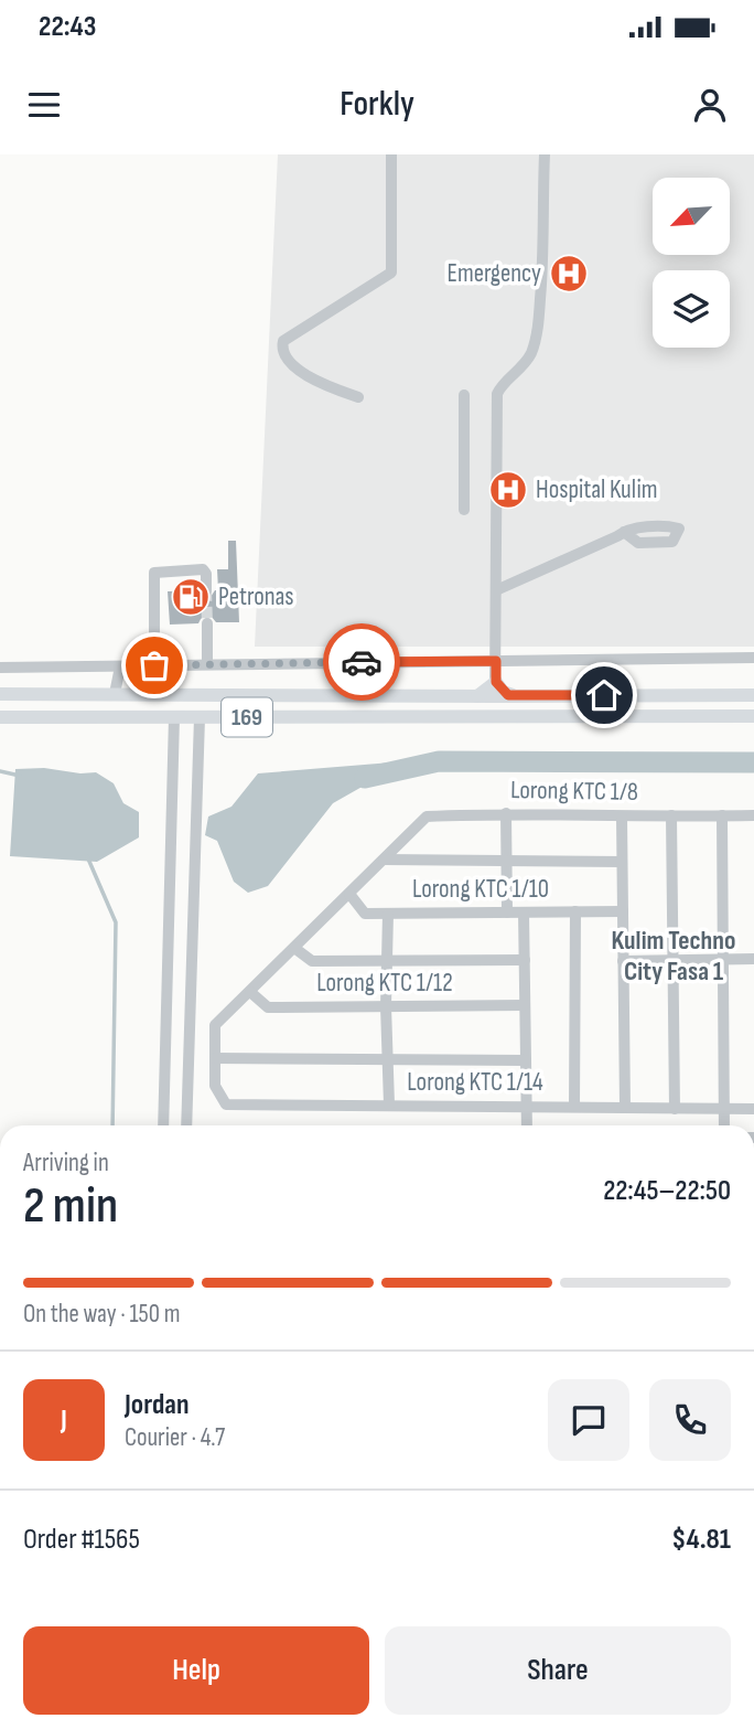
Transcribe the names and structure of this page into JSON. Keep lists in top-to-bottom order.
{
  "streets": {
    "main road": ["169"],
    "street": [
      "Lorong KTC 1/8",
      "Lorong KTC 1/10",
      "Lorong KTC 1/12",
      "Lorong KTC 1/14"
    ]
  },
  "districts": ["Kulim Techno City Fasa 1"],
  "places": {
    "hospital": ["Emergency", "Hospital Kulim"],
    "fuel station": ["Petronas"]
  },
  "north": "bottom left",
  "page": {
    "status": "22:43",
    "header": "Forkly",
    "heading": ["2 min", "Arriving in", "22:45–22:50"],
    "panel": [
      "Jordan",
      "Courier · 4.7",
      "Order #1565",
      "$4.81"
    ],
    "bar": "On the way · 150 m",
    "round": "J",
    "buttons": ["Help", "Share"]
  }
}
